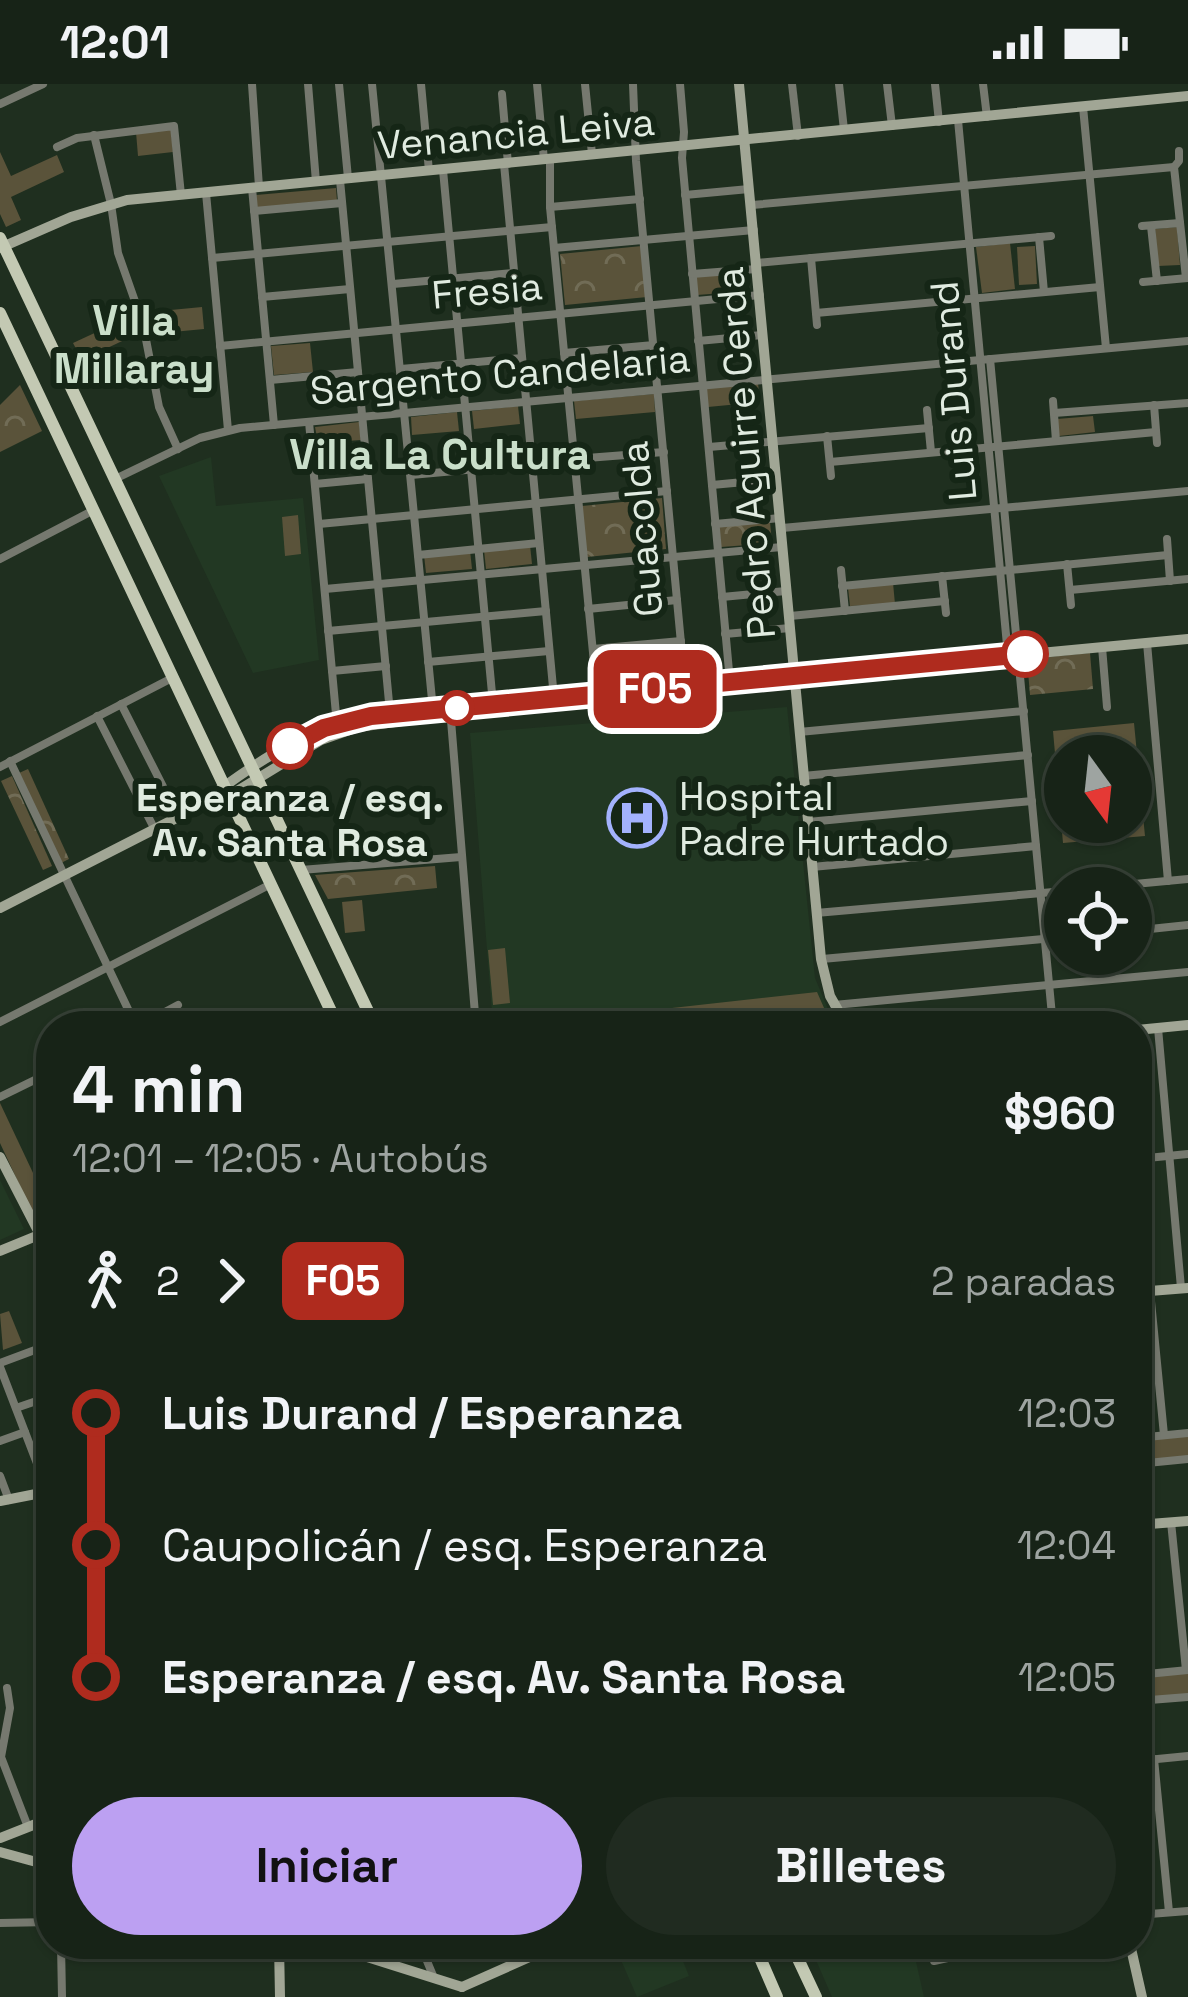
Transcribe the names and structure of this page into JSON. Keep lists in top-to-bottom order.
{
  "streets": {
    "street": [
      "Venancia Leiva",
      "Fresia",
      "Sargento Candelaria",
      "Luis Durand",
      "Pedro Aguirre Cerda",
      "Guacolda"
    ]
  },
  "crossings": [
    ["Venancia Leiva", "Luis Durand"],
    ["Venancia Leiva", "Pedro Aguirre Cerda"],
    ["Venancia Leiva", "Guacolda"],
    ["Fresia", "Pedro Aguirre Cerda"],
    ["Fresia", "Guacolda"],
    ["Sargento Candelaria", "Luis Durand"],
    ["Sargento Candelaria", "Pedro Aguirre Cerda"],
    ["Sargento Candelaria", "Guacolda"]
  ],
  "districts": ["Villa Millaray", "Villa La Cultura"],
  "places": {
    "other": ["Esperanza / esq. Av. Santa Rosa"],
    "hospital": ["Hospital Padre Hurtado"]
  },
  "lines": ["bus line F05"],
  "north": "bottom",
  "page": {
    "status": "12:01",
    "on_map": "F05",
    "heading": ["4 min", "12:01 – 12:05 · Autobús", "$960"],
    "legs": ["2", "F05", "2 paradas"],
    "list": [
      {
        "name": "Luis Durand / Esperanza",
        "value": "12:03"
      },
      {
        "name": "Caupolicán / esq. Esperanza",
        "value": "12:04"
      },
      {
        "name": "Esperanza / esq. Av. Santa Rosa",
        "value": "12:05"
      }
    ],
    "buttons": ["Iniciar", "Billetes"]
  }
}
